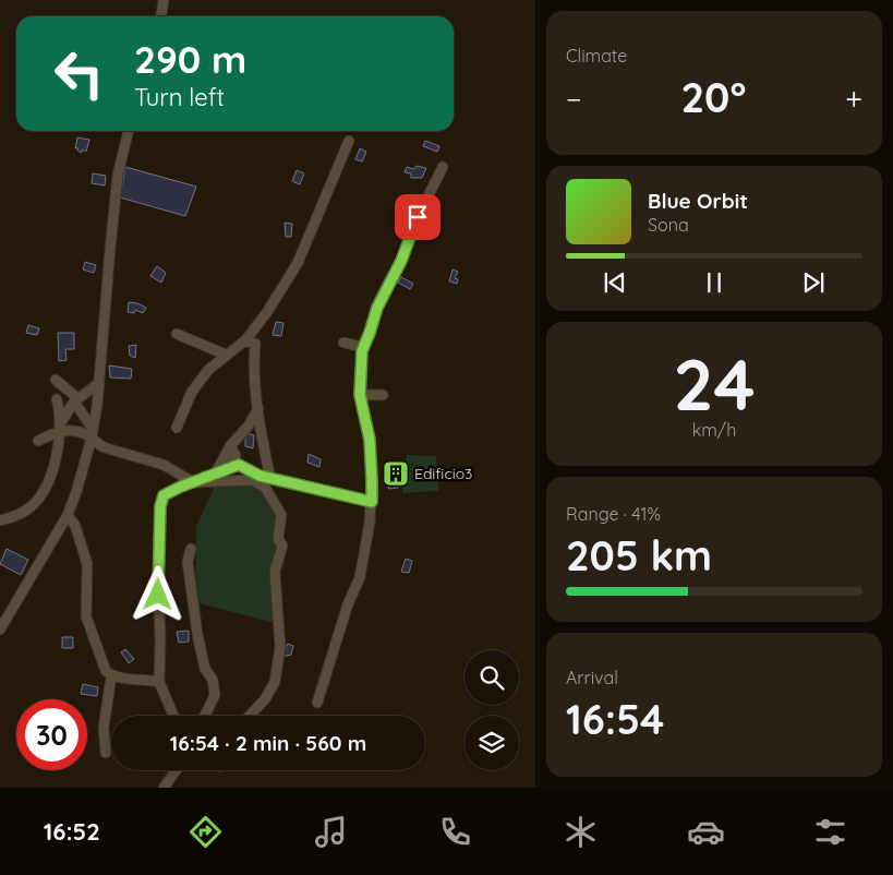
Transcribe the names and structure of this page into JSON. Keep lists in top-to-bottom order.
{
  "places": {
    "building": ["Edificio3"]
  },
  "page": {
    "tile": [
      "Climate",
      ["24", "km/h"],
      ["Range · 41%", "205 km"],
      ["Arrival", "16:54"]
    ],
    "turn": ["290 m", "Turn left"],
    "heat": ["−", "20°", "+"],
    "song": ["Blue Orbit", "Sona"],
    "limit": "30",
    "trip": "16:54 · 2 min · 560 m",
    "tabs": "16:52"
  }
}
